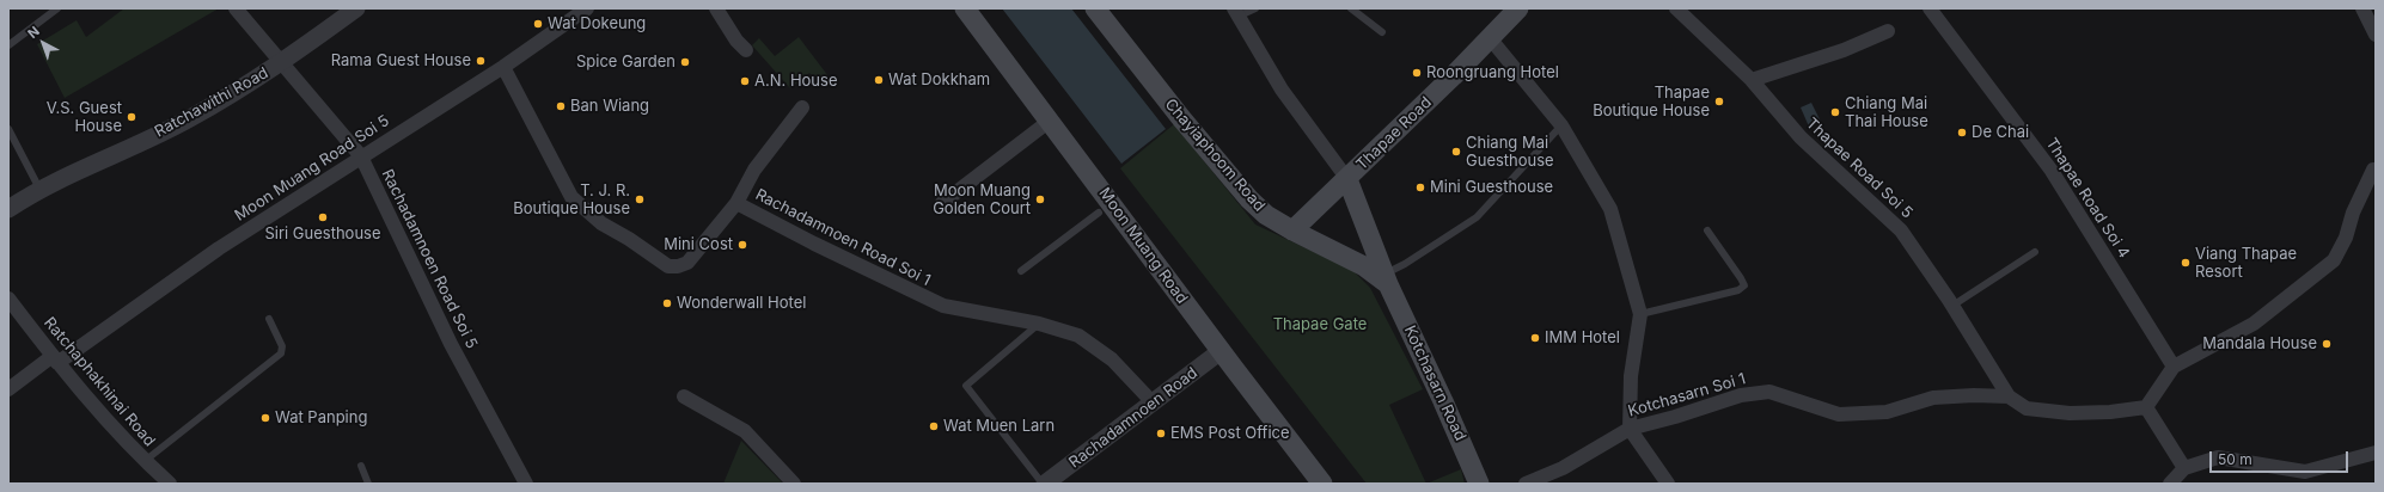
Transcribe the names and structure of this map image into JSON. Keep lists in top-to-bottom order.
{
  "streets": {
    "main road": [
      "Thapae Road",
      "Chayiaphoom Road",
      "Moon Muang Road",
      "Kotchasarn Road"
    ],
    "street": [
      "Ratchawithi Road",
      "Moon Muang Road Soi 5",
      "Thapae Road Soi 5",
      "Thapae Road Soi 4",
      "Rachadamnoen Road Soi 1",
      "Rachadamnoen Road Soi 5",
      "Ratchaphakhinai Road",
      "Kotchasarn Soi 1",
      "Rachadamnoen Road"
    ]
  },
  "crossings": [
    ["Ratchawithi Road", "Rachadamnoen Road Soi 5"],
    ["Thapae Road", "Chayiaphoom Road"],
    ["Thapae Road", "Kotchasarn Road"],
    ["Chayiaphoom Road", "Kotchasarn Road"],
    ["Moon Muang Road Soi 5", "Rachadamnoen Road Soi 1"],
    ["Moon Muang Road Soi 5", "Rachadamnoen Road Soi 5"],
    ["Moon Muang Road Soi 5", "Ratchaphakhinai Road"],
    ["Thapae Road Soi 5", "Kotchasarn Soi 1"],
    ["Rachadamnoen Road Soi 1", "Rachadamnoen Road"],
    ["Moon Muang Road", "Rachadamnoen Road"]
  ],
  "parks": ["Thapae Gate"],
  "places": [
    "Wat Dokeung",
    "Rama Guest House",
    "Spice Garden",
    "Roongruang Hotel",
    "Wat Dokkham",
    "A.N. House",
    "Thapae Boutique House",
    "Ban Wiang",
    "Chiang Mai Thai House",
    "V.S. Guest House",
    "De Chai",
    "Chiang Mai Guesthouse",
    "Mini Guesthouse",
    "T. J. R. Boutique House",
    "Moon Muang Golden Court",
    "Siri Guesthouse",
    "Mini Cost",
    "Viang Thapae Resort",
    "Wonderwall Hotel",
    "IMM Hotel",
    "Mandala House",
    "Wat Panping",
    "Wat Muen Larn",
    "EMS Post Office"
  ],
  "scale_bar": "50 m",
  "north": "top left"
}
